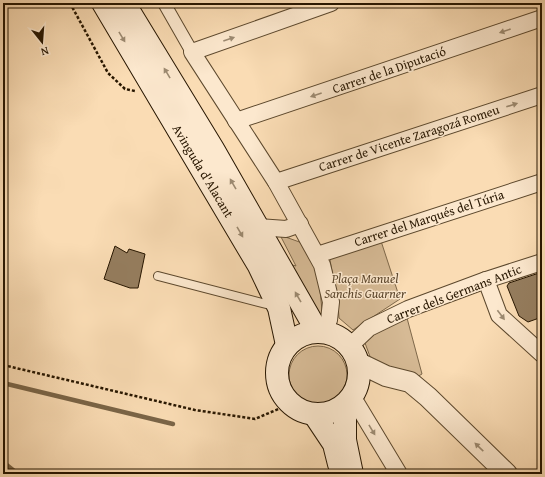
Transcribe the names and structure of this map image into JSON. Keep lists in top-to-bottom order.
{
  "streets": {
    "main road": ["Avinguda d'Alacant"],
    "street": [
      "Carrer de la Diputació",
      "Carrer de Vicente Zaragozá Romeu",
      "Carrer del Marqués del Túria",
      "Carrer dels Germans Antic"
    ]
  },
  "crossings": [
    ["Avinguda d'Alacant", "Carrer dels Germans Antic"]
  ],
  "one_way": ["Carrer de Vicente Zaragozá Romeu"],
  "parks": ["Plaça Manuel Sanchis Guarner"],
  "north": "bottom"
}
